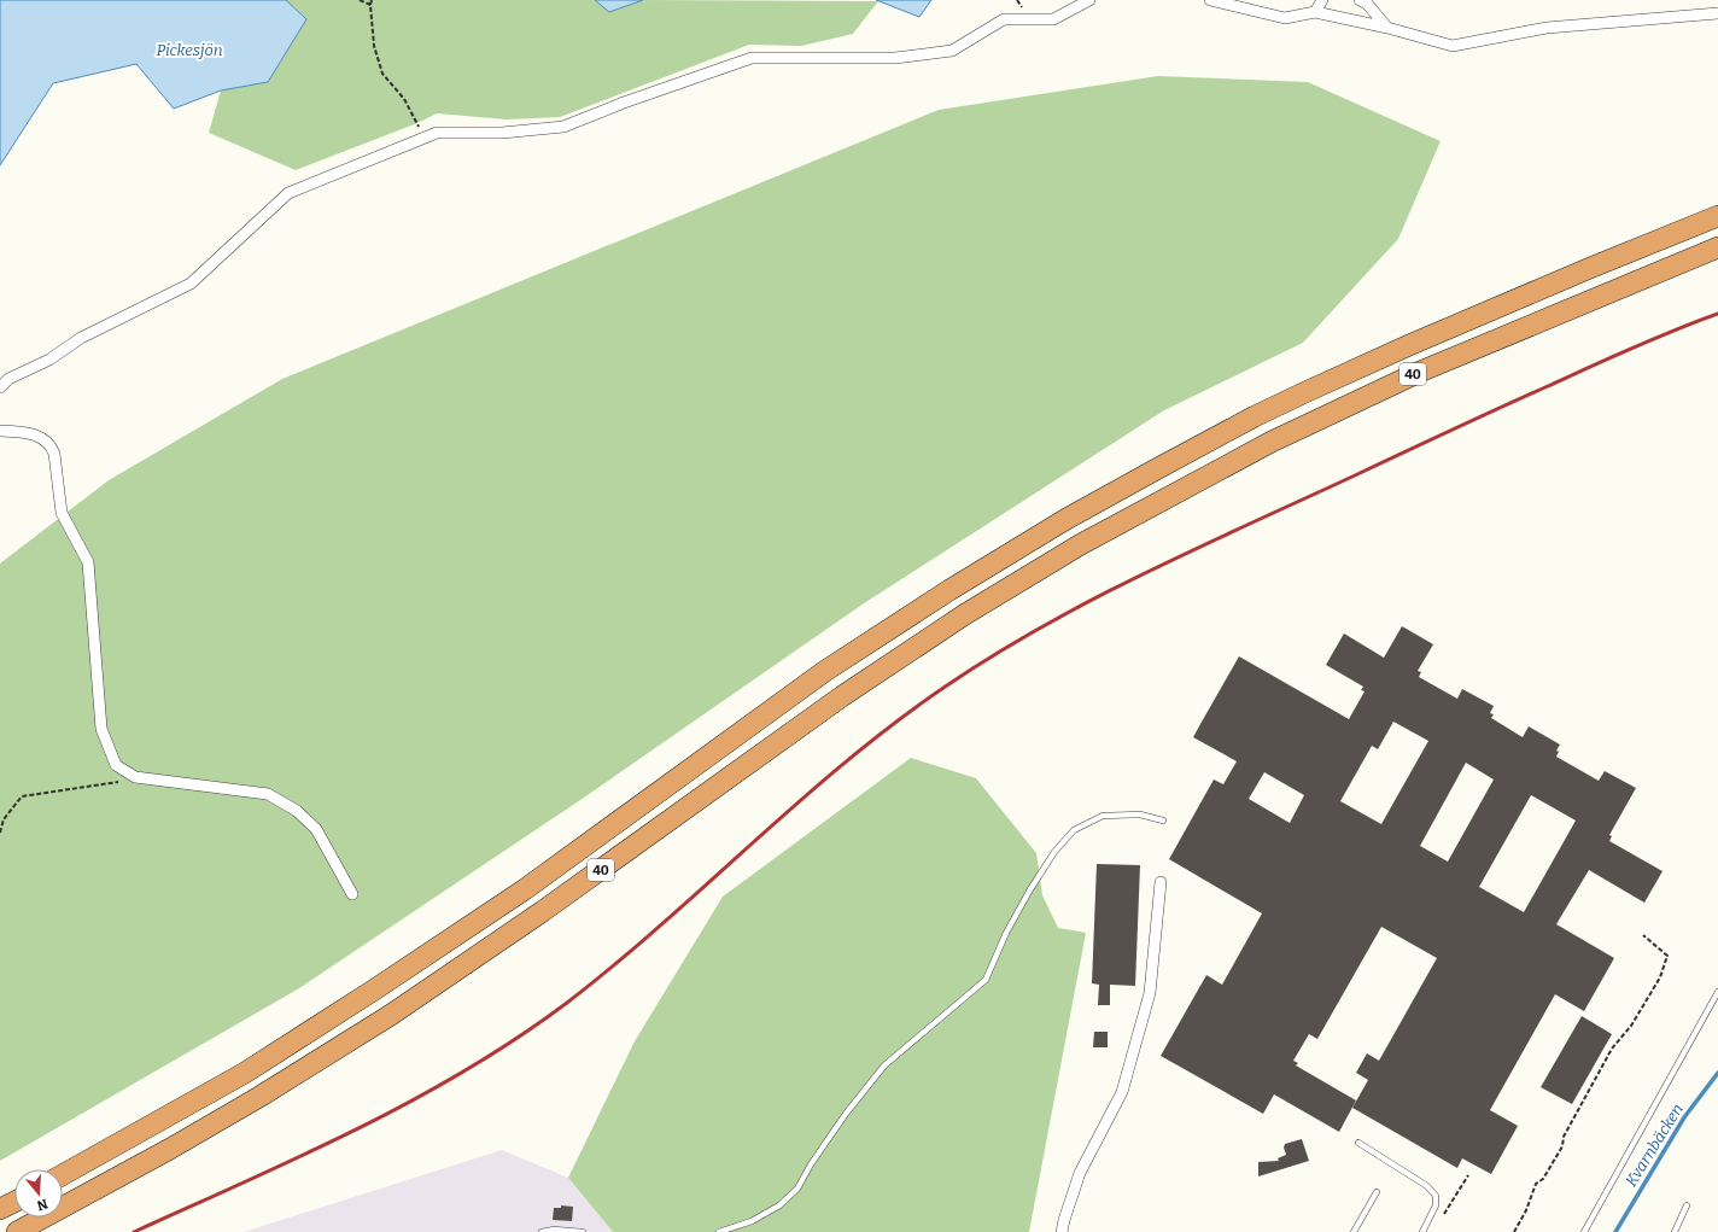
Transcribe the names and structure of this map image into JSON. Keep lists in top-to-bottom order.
{
  "streets": {
    "highway": ["40"]
  },
  "water": ["Pickesjön", "Kvarnbäcken"],
  "north": "bottom"
}
